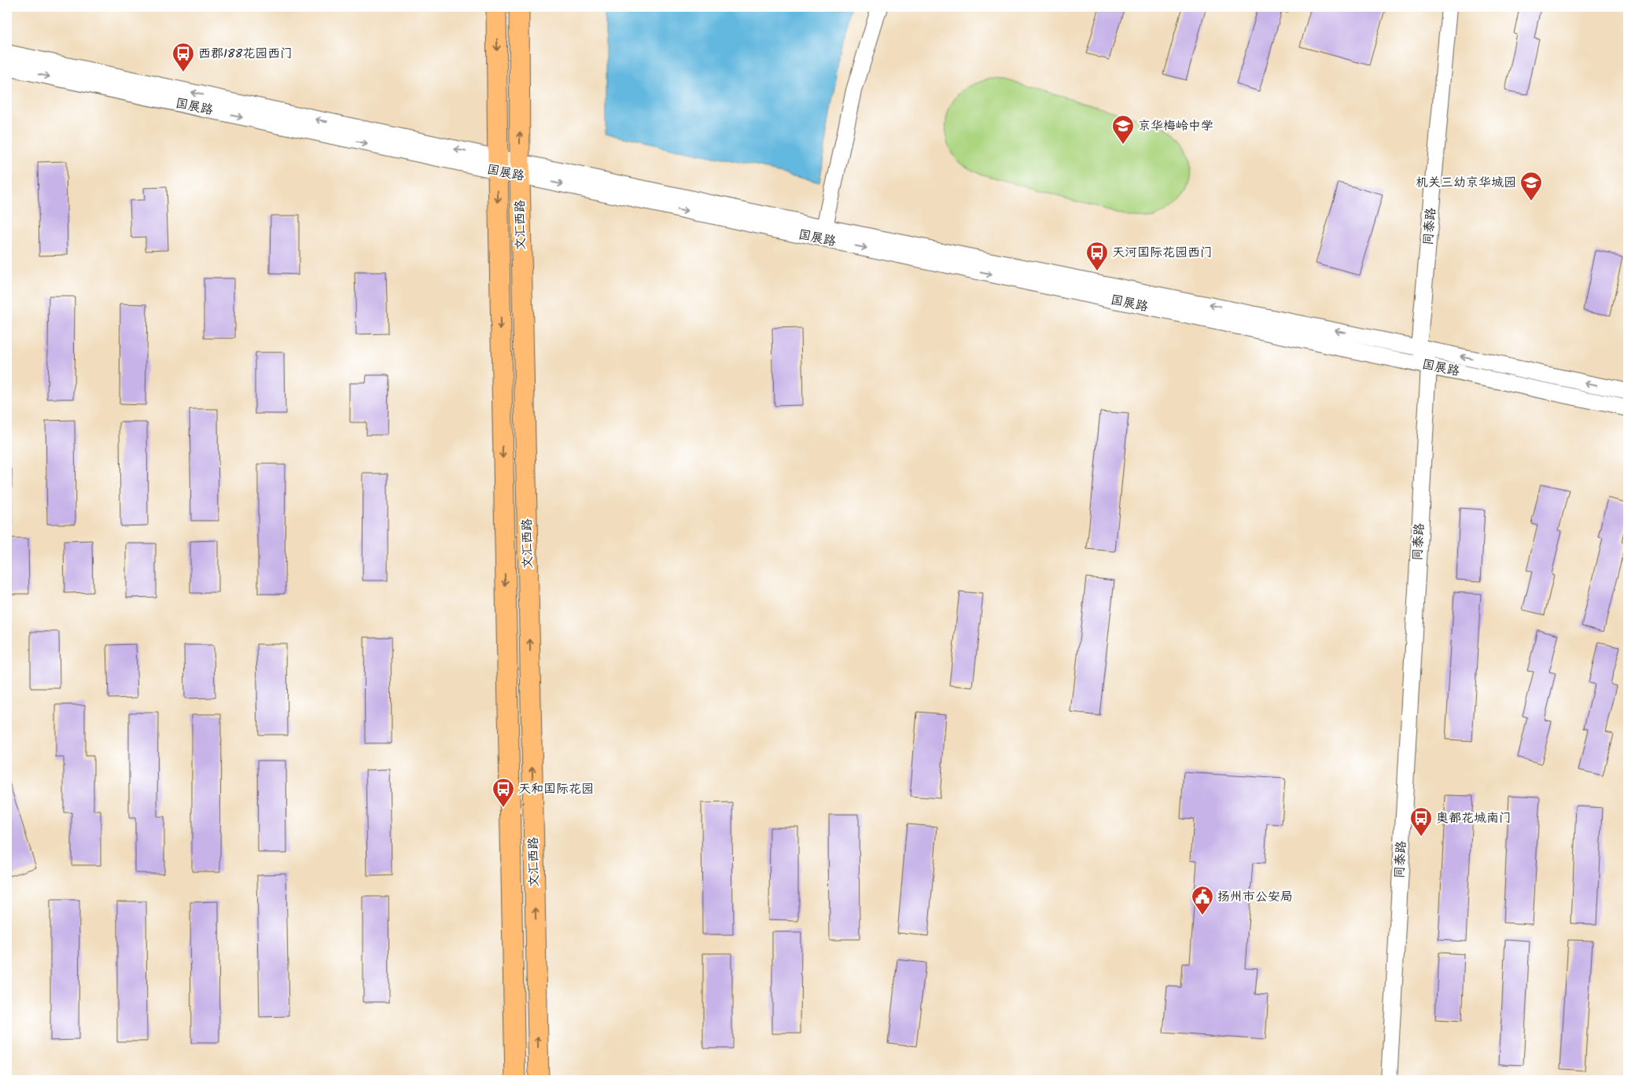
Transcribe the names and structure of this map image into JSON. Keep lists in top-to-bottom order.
{
  "streets": {
    "main road": ["文汇西路"],
    "street": ["国展路", "同泰路"]
  },
  "crossings": [
    ["国展路", "文汇西路"],
    ["国展路", "同泰路"]
  ],
  "places": {
    "bus stop": [
      "西郡188花园西门",
      "天河国际花园西门",
      "天和国际花园",
      "奥都花城南门"
    ],
    "school or university": ["京华梅岭中学", "机关三幼京华城园"],
    "public building": ["扬州市公安局"]
  }
}
